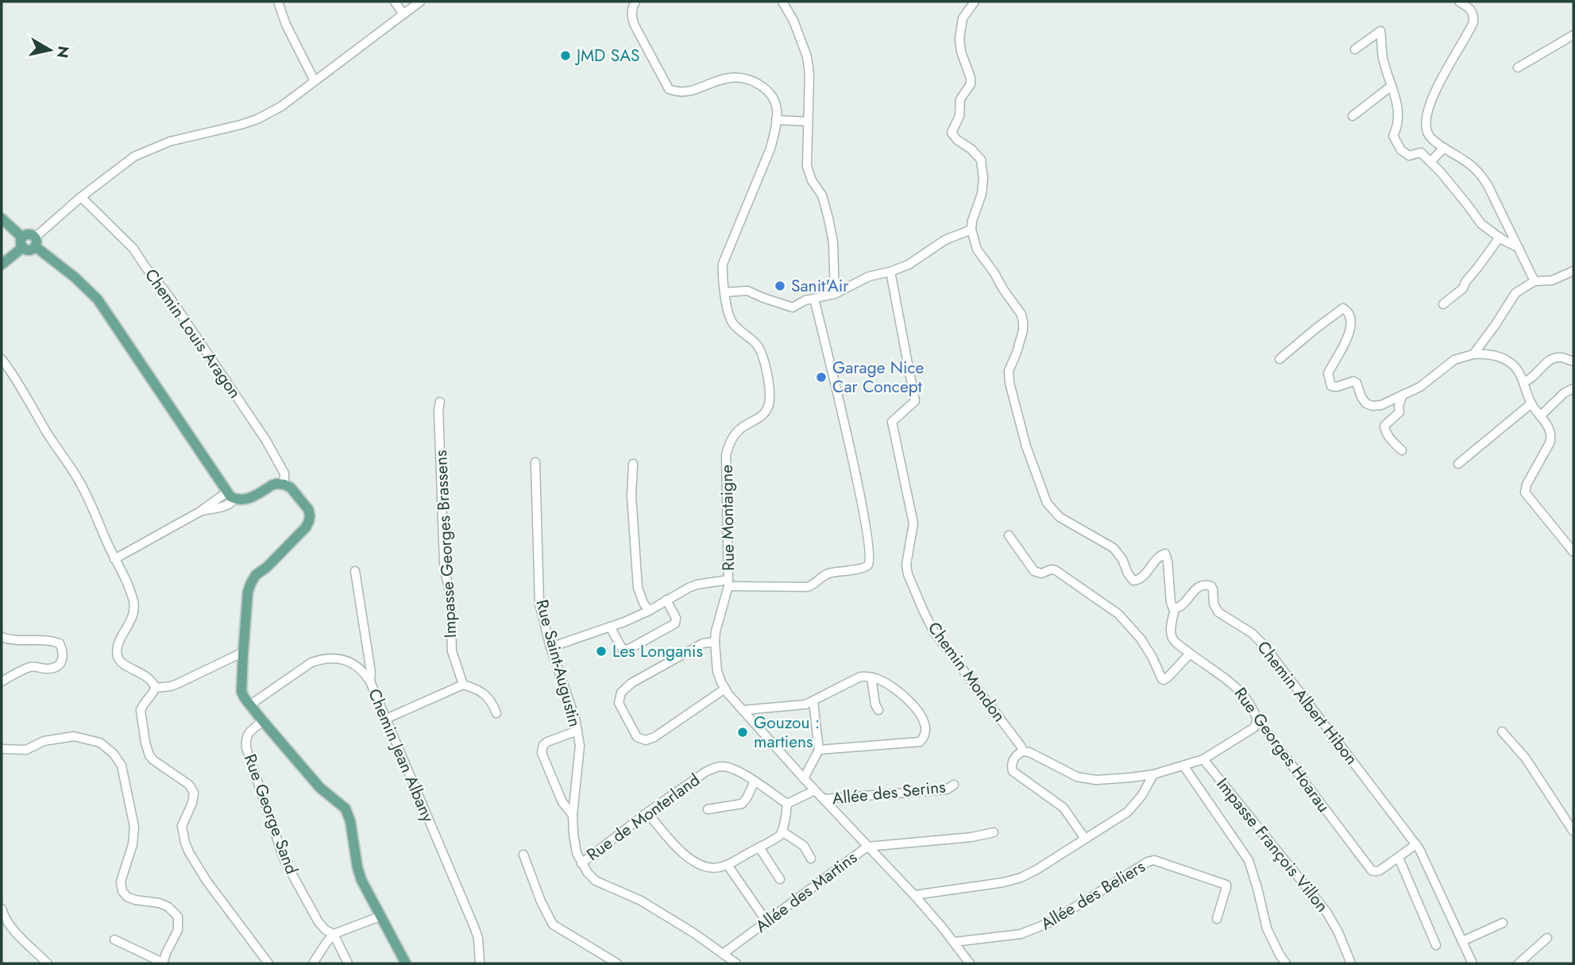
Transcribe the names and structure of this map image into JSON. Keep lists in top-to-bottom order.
{
  "streets": {
    "street": [
      "Chemin Louis Aragon",
      "Rue Montaigne",
      "Impasse Georges Brassens",
      "Rue Saint-Augustin",
      "Chemin Mondon",
      "Chemin Albert Hibon",
      "Rue Georges Hoarau",
      "Chemin Jean Albany",
      "Allée des Serins",
      "Rue George Sand",
      "Rue de Monterland",
      "Impasse François Villon",
      "Allée des Martins",
      "Allée des Beliers"
    ]
  },
  "crossings": [
    ["Rue Montaigne", "Allée des Serins"],
    ["Rue Montaigne", "Allée des Martins"],
    ["Rue Montaigne", "Allée des Beliers"],
    ["Rue Saint-Augustin", "Rue de Monterland"],
    ["Chemin Albert Hibon", "Rue Georges Hoarau"],
    ["Rue de Monterland", "Allée des Martins"]
  ],
  "places": [
    "JMD SAS",
    "Sanit'Air",
    "Garage Nice Car Concept",
    "Les Longanis",
    "Gouzou : martiens"
  ],
  "north": "right"
}
